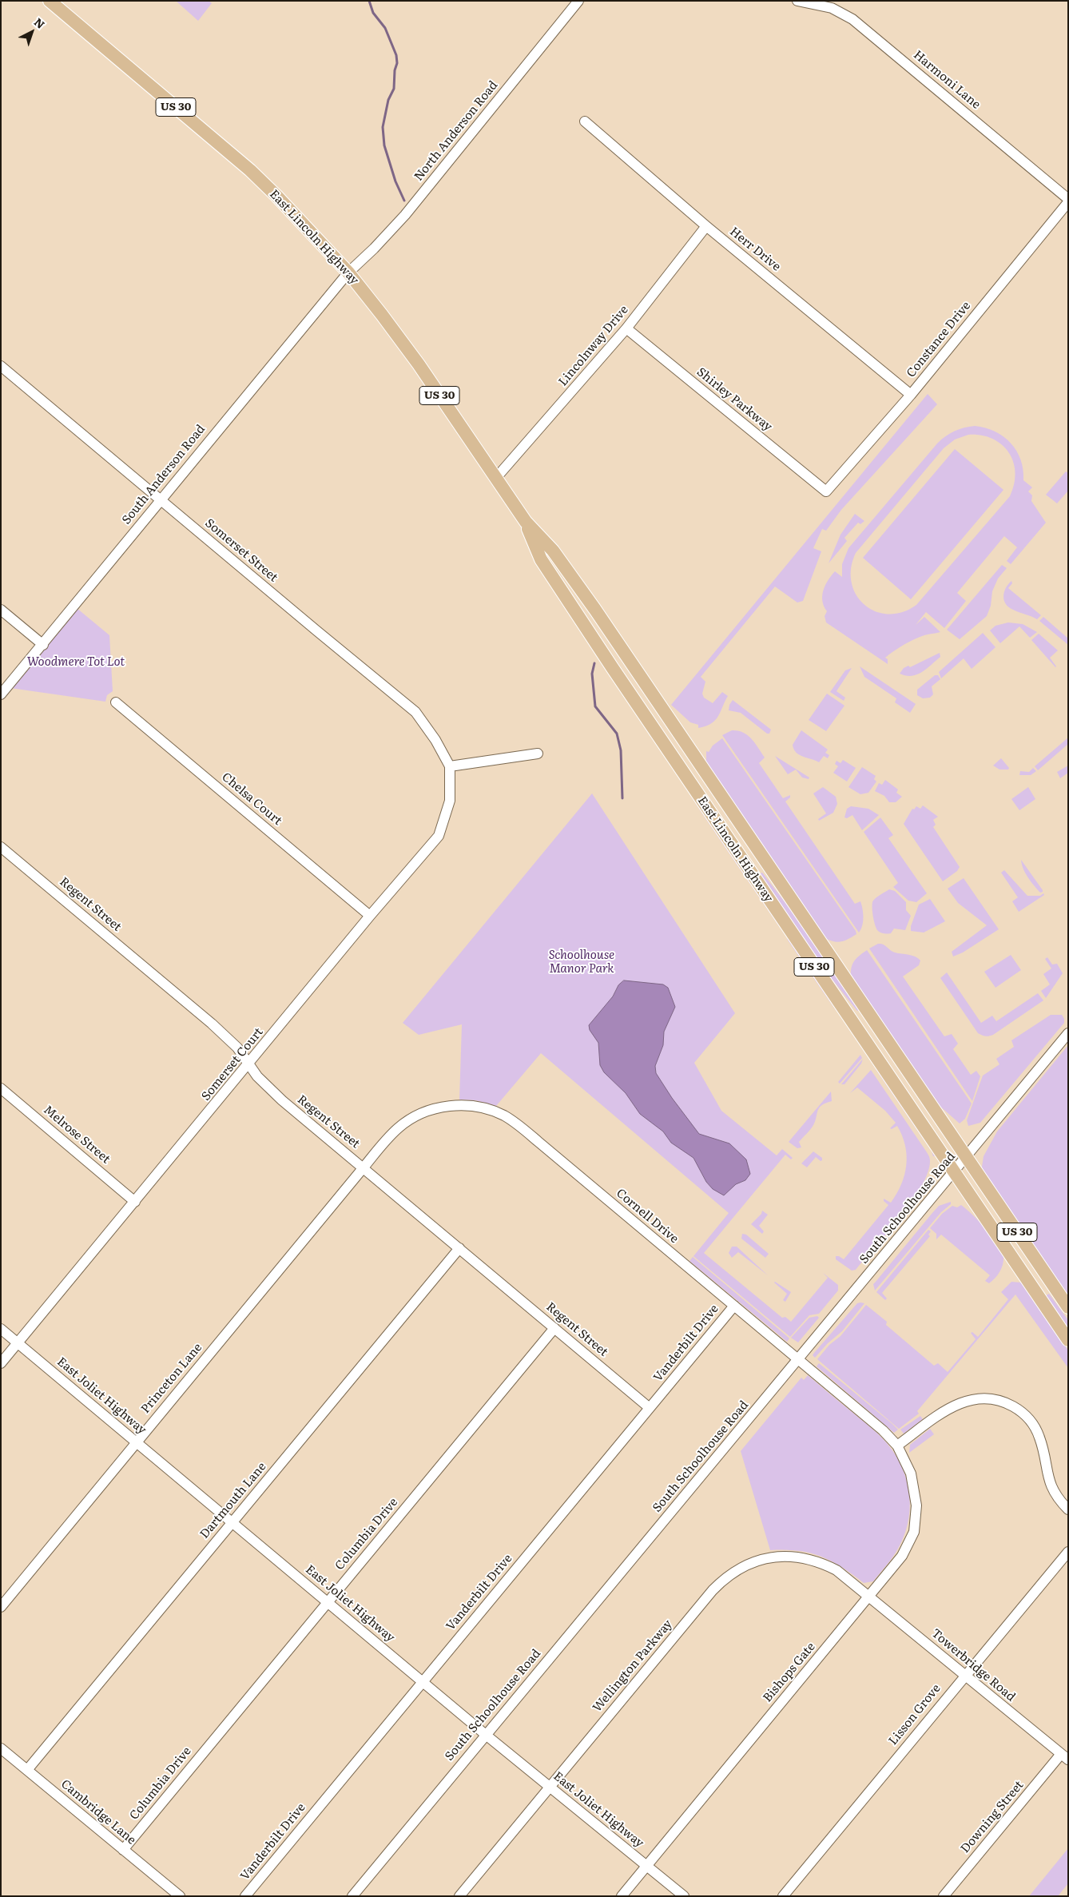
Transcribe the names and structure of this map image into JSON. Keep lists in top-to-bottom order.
{
  "streets": {
    "main road": ["US 30", "East Lincoln Highway"],
    "street": [
      "Harmoni Lane",
      "North Anderson Road",
      "Herr Drive",
      "Constance Drive",
      "Lincolnway Drive",
      "Shirley Parkway",
      "South Anderson Road",
      "Somerset Street",
      "Chelsa Court",
      "Regent Street",
      "Somerset Court",
      "Melrose Street",
      "South Schoolhouse Road",
      "Cornell Drive",
      "Vanderbilt Drive",
      "Princeton Lane",
      "East Joliet Highway",
      "Dartmouth Lane",
      "Columbia Drive",
      "Towerbridge Road",
      "Wellington Parkway",
      "Bishops Gate",
      "Lisson Grove",
      "Cambridge Lane",
      "Downing Street"
    ]
  },
  "crossings": [
    ["Harmoni Lane", "Constance Drive"],
    ["US 30", "East Lincoln Highway"],
    ["US 30", "South Schoolhouse Road"],
    ["North Anderson Road", "East Lincoln Highway"],
    ["North Anderson Road", "South Anderson Road"],
    ["East Lincoln Highway", "Lincolnway Drive"],
    ["East Lincoln Highway", "South Anderson Road"],
    ["East Lincoln Highway", "South Schoolhouse Road"],
    ["Herr Drive", "Constance Drive"],
    ["Herr Drive", "Lincolnway Drive"],
    ["Constance Drive", "Shirley Parkway"],
    ["Lincolnway Drive", "Shirley Parkway"],
    ["South Anderson Road", "Somerset Street"],
    ["Somerset Street", "Somerset Court"],
    ["Chelsa Court", "Somerset Court"],
    ["Regent Street", "Somerset Court"],
    ["Regent Street", "Cornell Drive"],
    ["Regent Street", "Vanderbilt Drive"],
    ["Regent Street", "Princeton Lane"],
    ["Regent Street", "Dartmouth Lane"],
    ["Regent Street", "Columbia Drive"],
    ["Somerset Court", "Melrose Street"],
    ["Somerset Court", "East Joliet Highway"],
    ["South Schoolhouse Road", "Cornell Drive"],
    ["South Schoolhouse Road", "East Joliet Highway"],
    ["Cornell Drive", "Vanderbilt Drive"],
    ["Cornell Drive", "Princeton Lane"],
    ["Cornell Drive", "Bishops Gate"],
    ["Vanderbilt Drive", "East Joliet Highway"],
    ["Princeton Lane", "East Joliet Highway"],
    ["East Joliet Highway", "Dartmouth Lane"],
    ["East Joliet Highway", "Columbia Drive"],
    ["East Joliet Highway", "Wellington Parkway"],
    ["East Joliet Highway", "Bishops Gate"],
    ["Dartmouth Lane", "Cambridge Lane"],
    ["Columbia Drive", "Cambridge Lane"],
    ["Towerbridge Road", "Wellington Parkway"],
    ["Towerbridge Road", "Bishops Gate"],
    ["Towerbridge Road", "Lisson Grove"],
    ["Towerbridge Road", "Downing Street"],
    ["Wellington Parkway", "Bishops Gate"]
  ],
  "parks": ["Woodmere Tot Lot", "Schoolhouse Manor Park"],
  "north": "top right"
}
